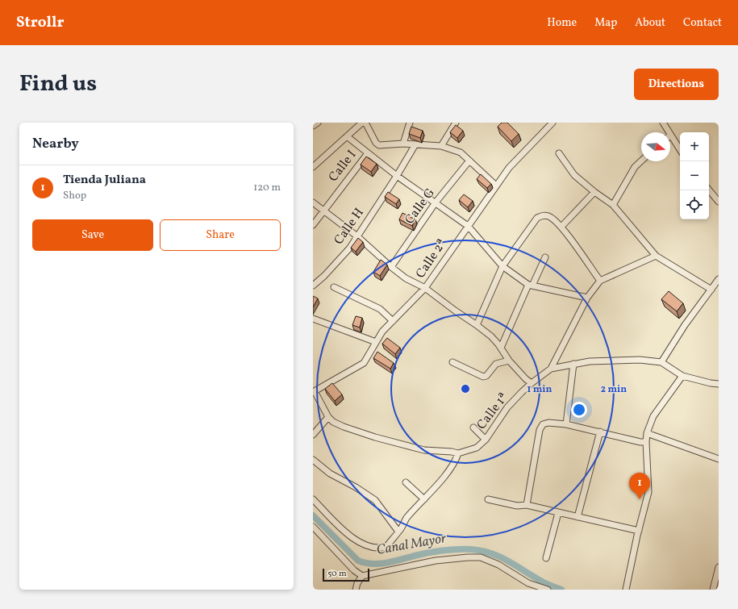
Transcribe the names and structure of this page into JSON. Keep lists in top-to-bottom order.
{
  "streets": {
    "street": [
      "Calle I",
      "Calle G",
      "Calle H",
      "Calle 2ª",
      "Calle 1ª"
    ]
  },
  "crossings": [
    ["Calle 2ª", "Calle 1ª"]
  ],
  "water": ["Canal Mayor"],
  "scale_bar": "50 m",
  "north": "right",
  "page": {
    "header": "Strollr",
    "nav": [
      "Home",
      "Map",
      "About",
      "Contact"
    ],
    "title": "Find us",
    "buttons": [
      "Directions",
      ["Save", "Share"]
    ],
    "heading": "Nearby",
    "map_buttons": ["+", "−"],
    "list": [
      {
        "mark": "1",
        "name": "Tienda Juliana",
        "note": "Shop",
        "value": "120 m"
      }
    ],
    "pins": "1",
    "scale": "50 m"
  },
  "rings": ["1 min", "2 min"]
}
